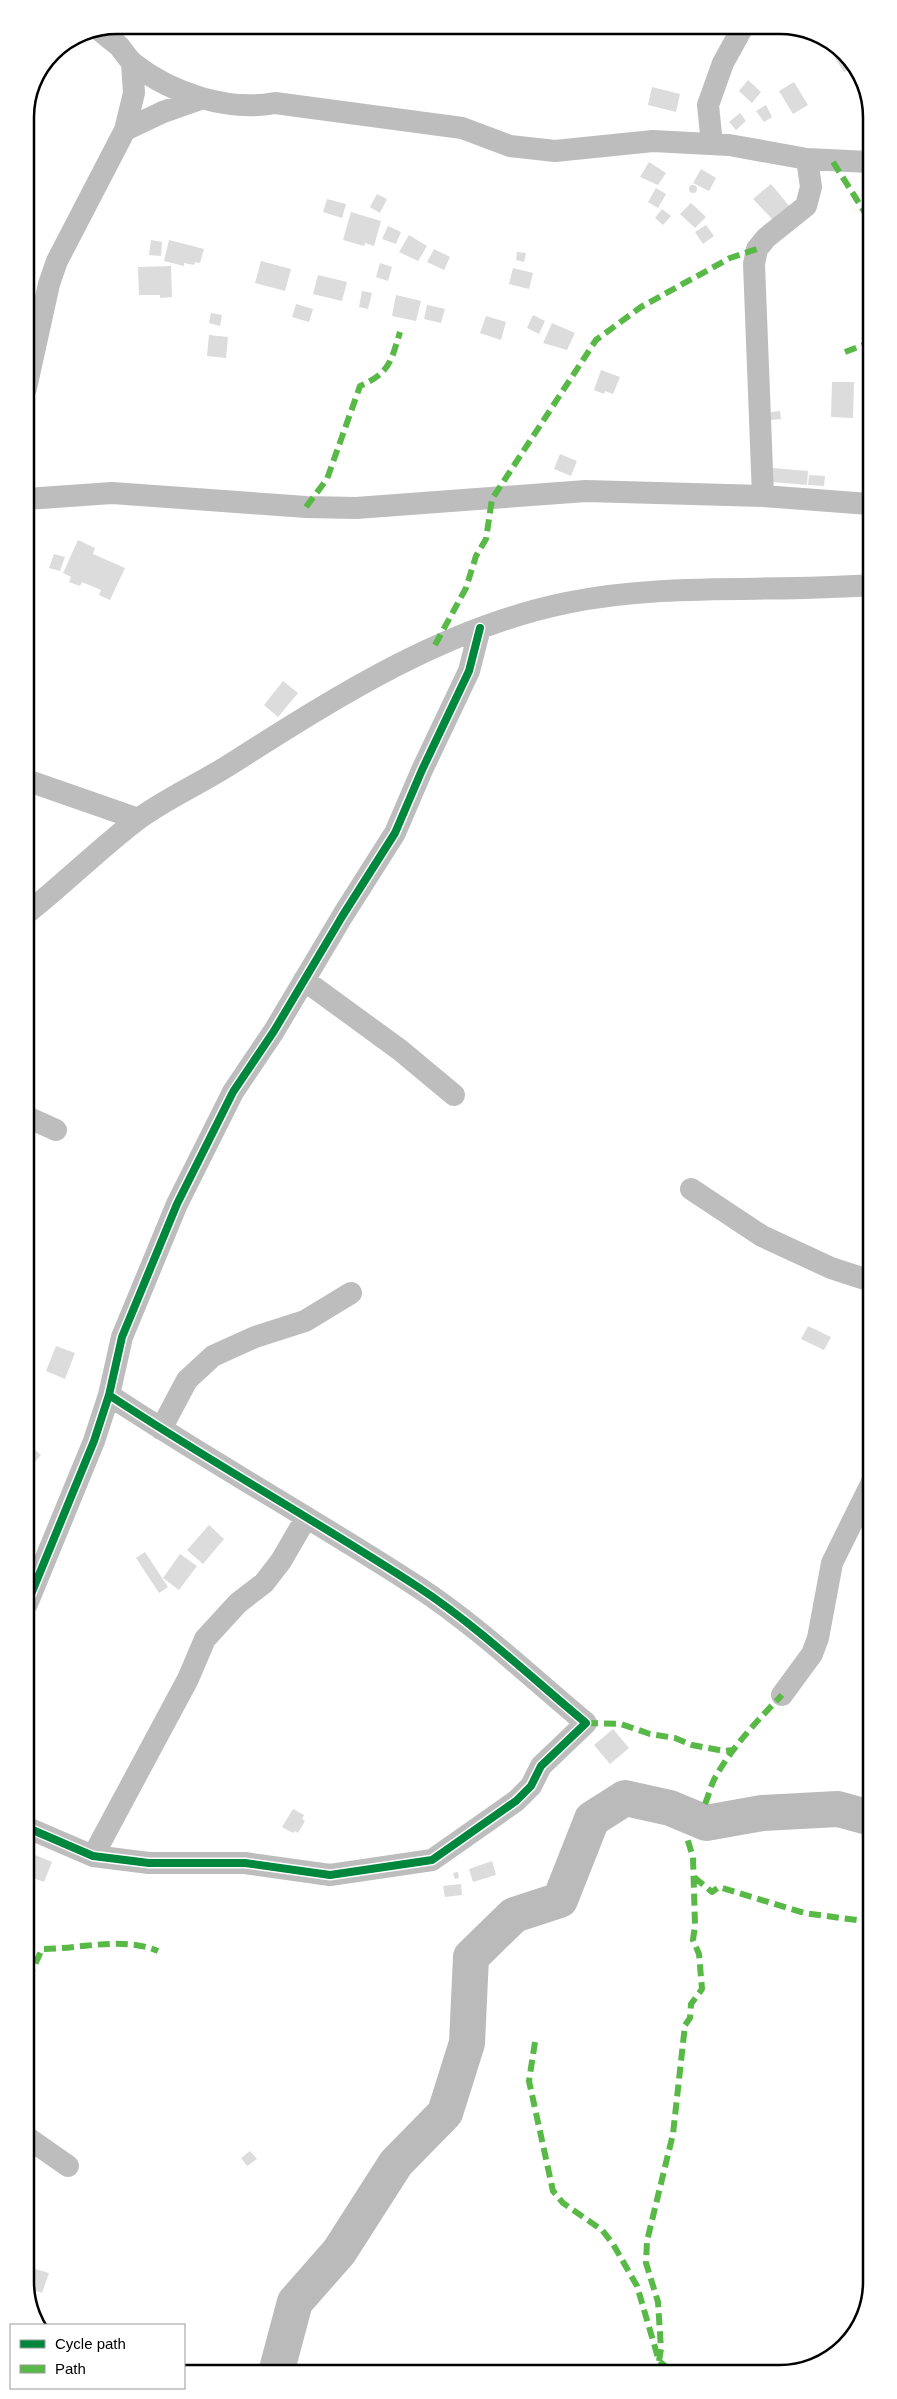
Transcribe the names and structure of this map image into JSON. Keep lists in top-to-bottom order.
{
  "legend": ["Cycle path", "Path"]
}
